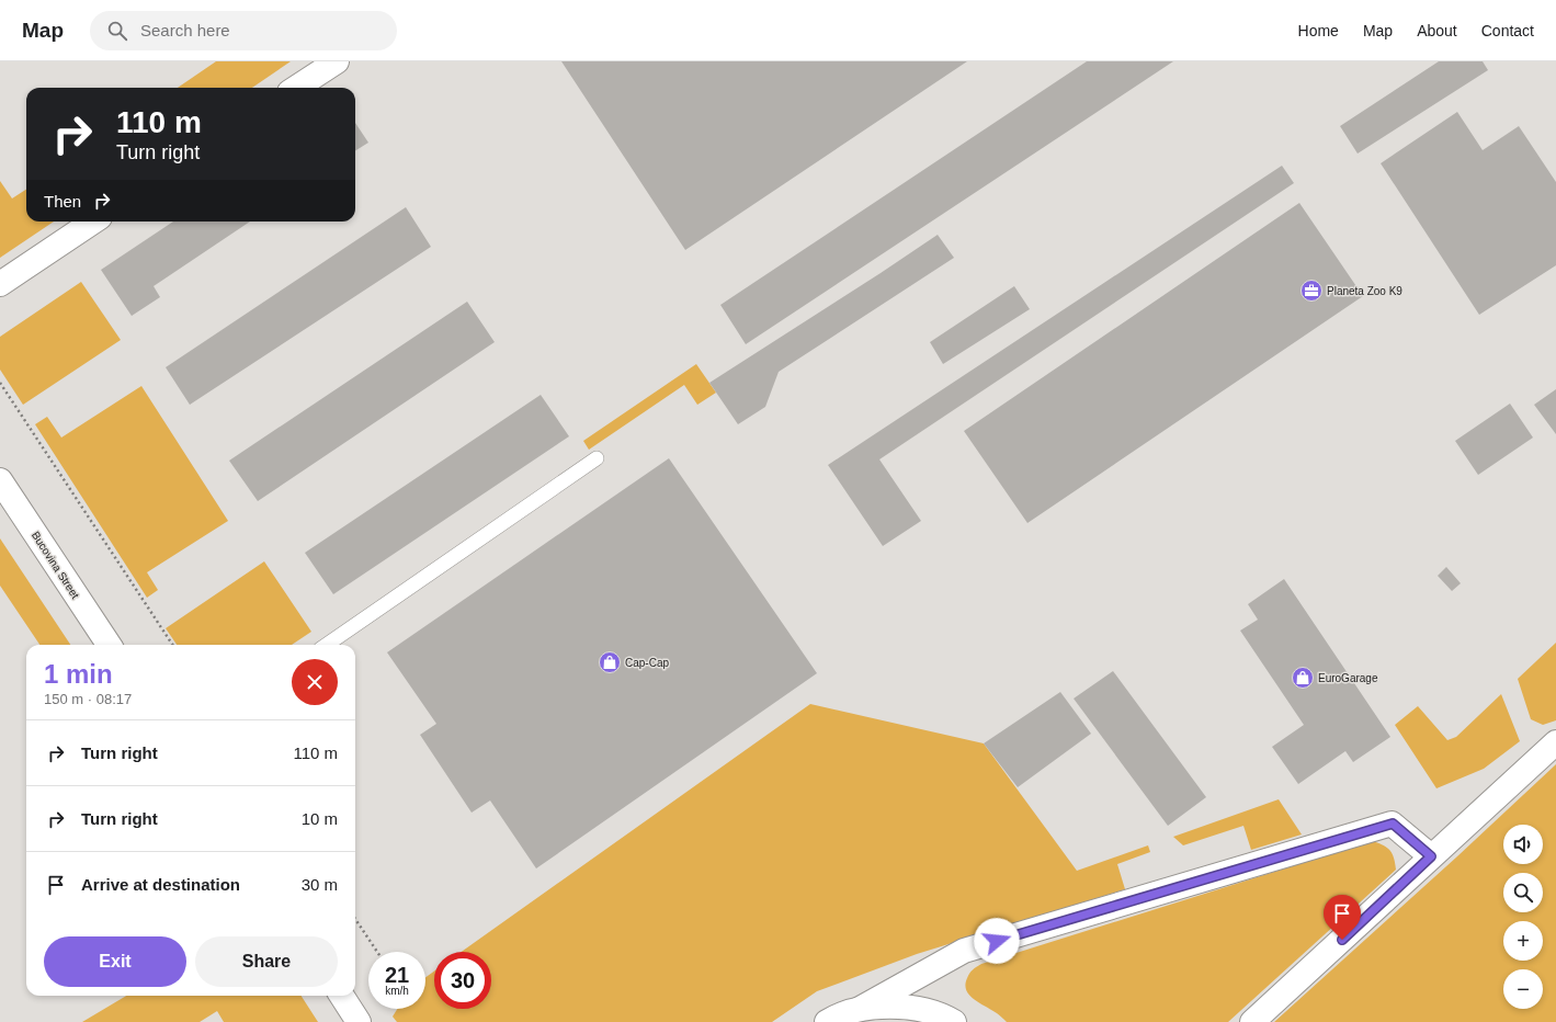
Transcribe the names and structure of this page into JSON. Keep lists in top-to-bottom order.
{
  "streets": {
    "street": ["Bucovina Street"]
  },
  "places": {
    "office": ["Planeta Zoo K9"],
    "shop": ["Cap-Cap", "EuroGarage"]
  },
  "page": {
    "header": "Map",
    "search": "Search here",
    "nav": [
      "Home",
      "Map",
      "About",
      "Contact"
    ],
    "turn": ["110 m", "Turn right"],
    "then": "Then",
    "heading": ["1 min", "150 m · 08:17"],
    "list": [
      {
        "name": "Turn right",
        "value": "110 m"
      },
      {
        "name": "Turn right",
        "value": "10 m"
      },
      {
        "name": "Arrive at destination",
        "value": "30 m"
      }
    ],
    "map_buttons": ["+", "−"],
    "buttons": ["Exit", "Share"],
    "speed": "21 km/h",
    "limit": "30"
  }
}
